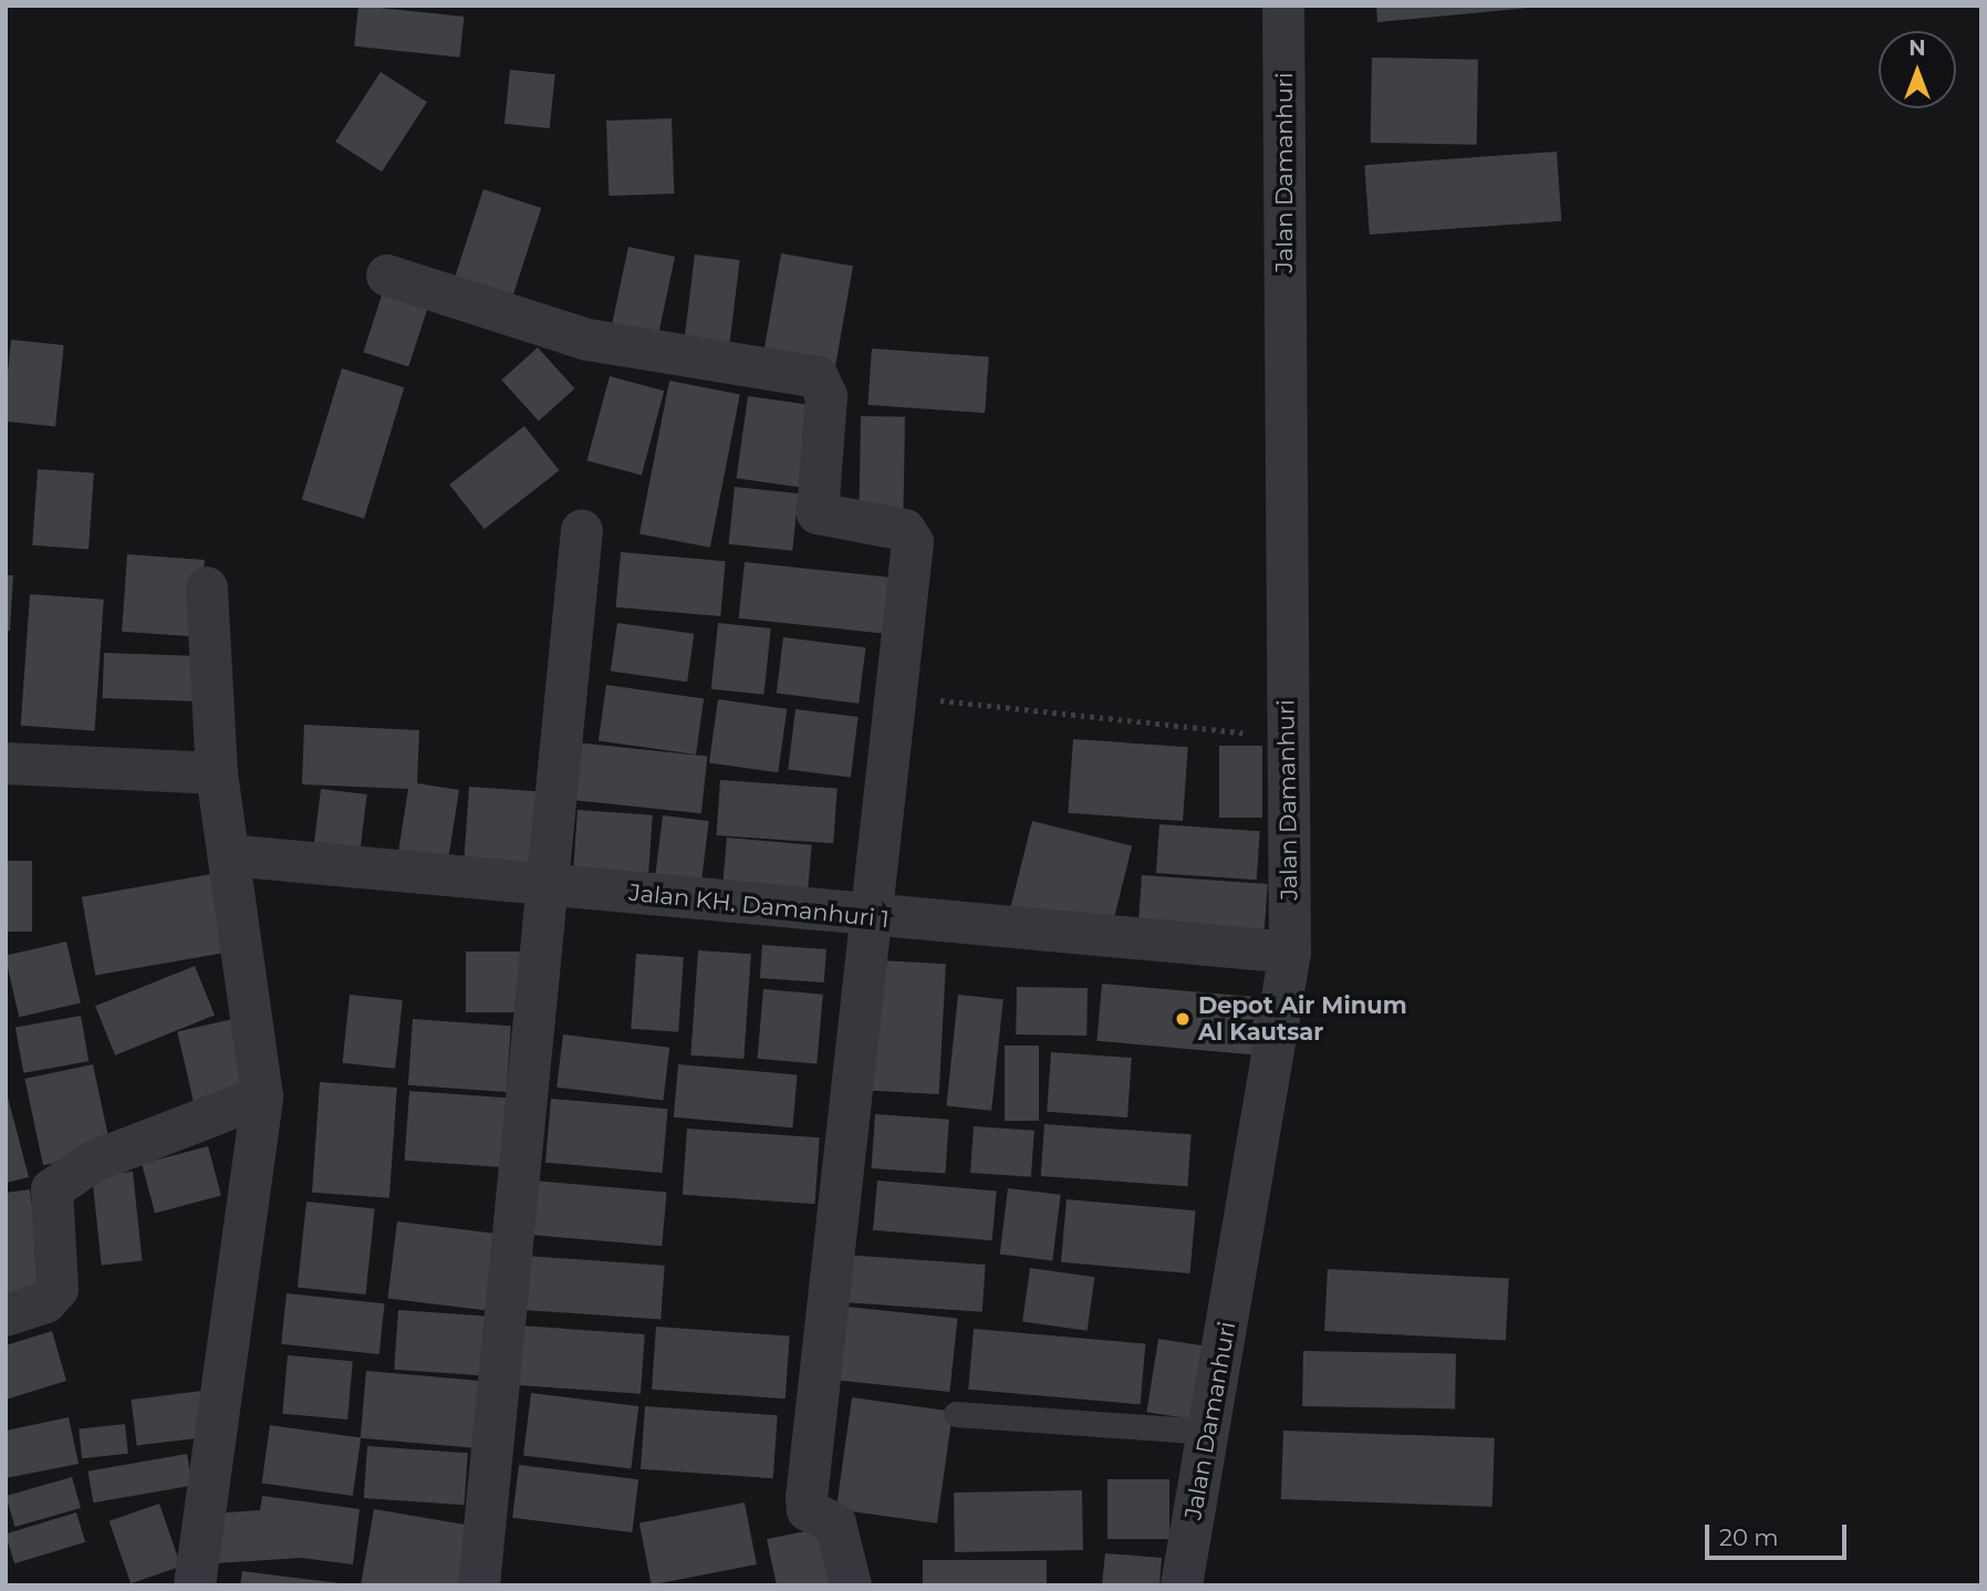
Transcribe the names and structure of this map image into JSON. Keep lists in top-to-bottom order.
{
  "streets": {
    "street": ["Jalan Damanhuri", "Jalan KH. Damanhuri 1"]
  },
  "crossings": [
    ["Jalan Damanhuri", "Jalan KH. Damanhuri 1"]
  ],
  "places": ["Depot Air Minum Al Kautsar"],
  "scale_bar": "20 m",
  "north": "top"
}
